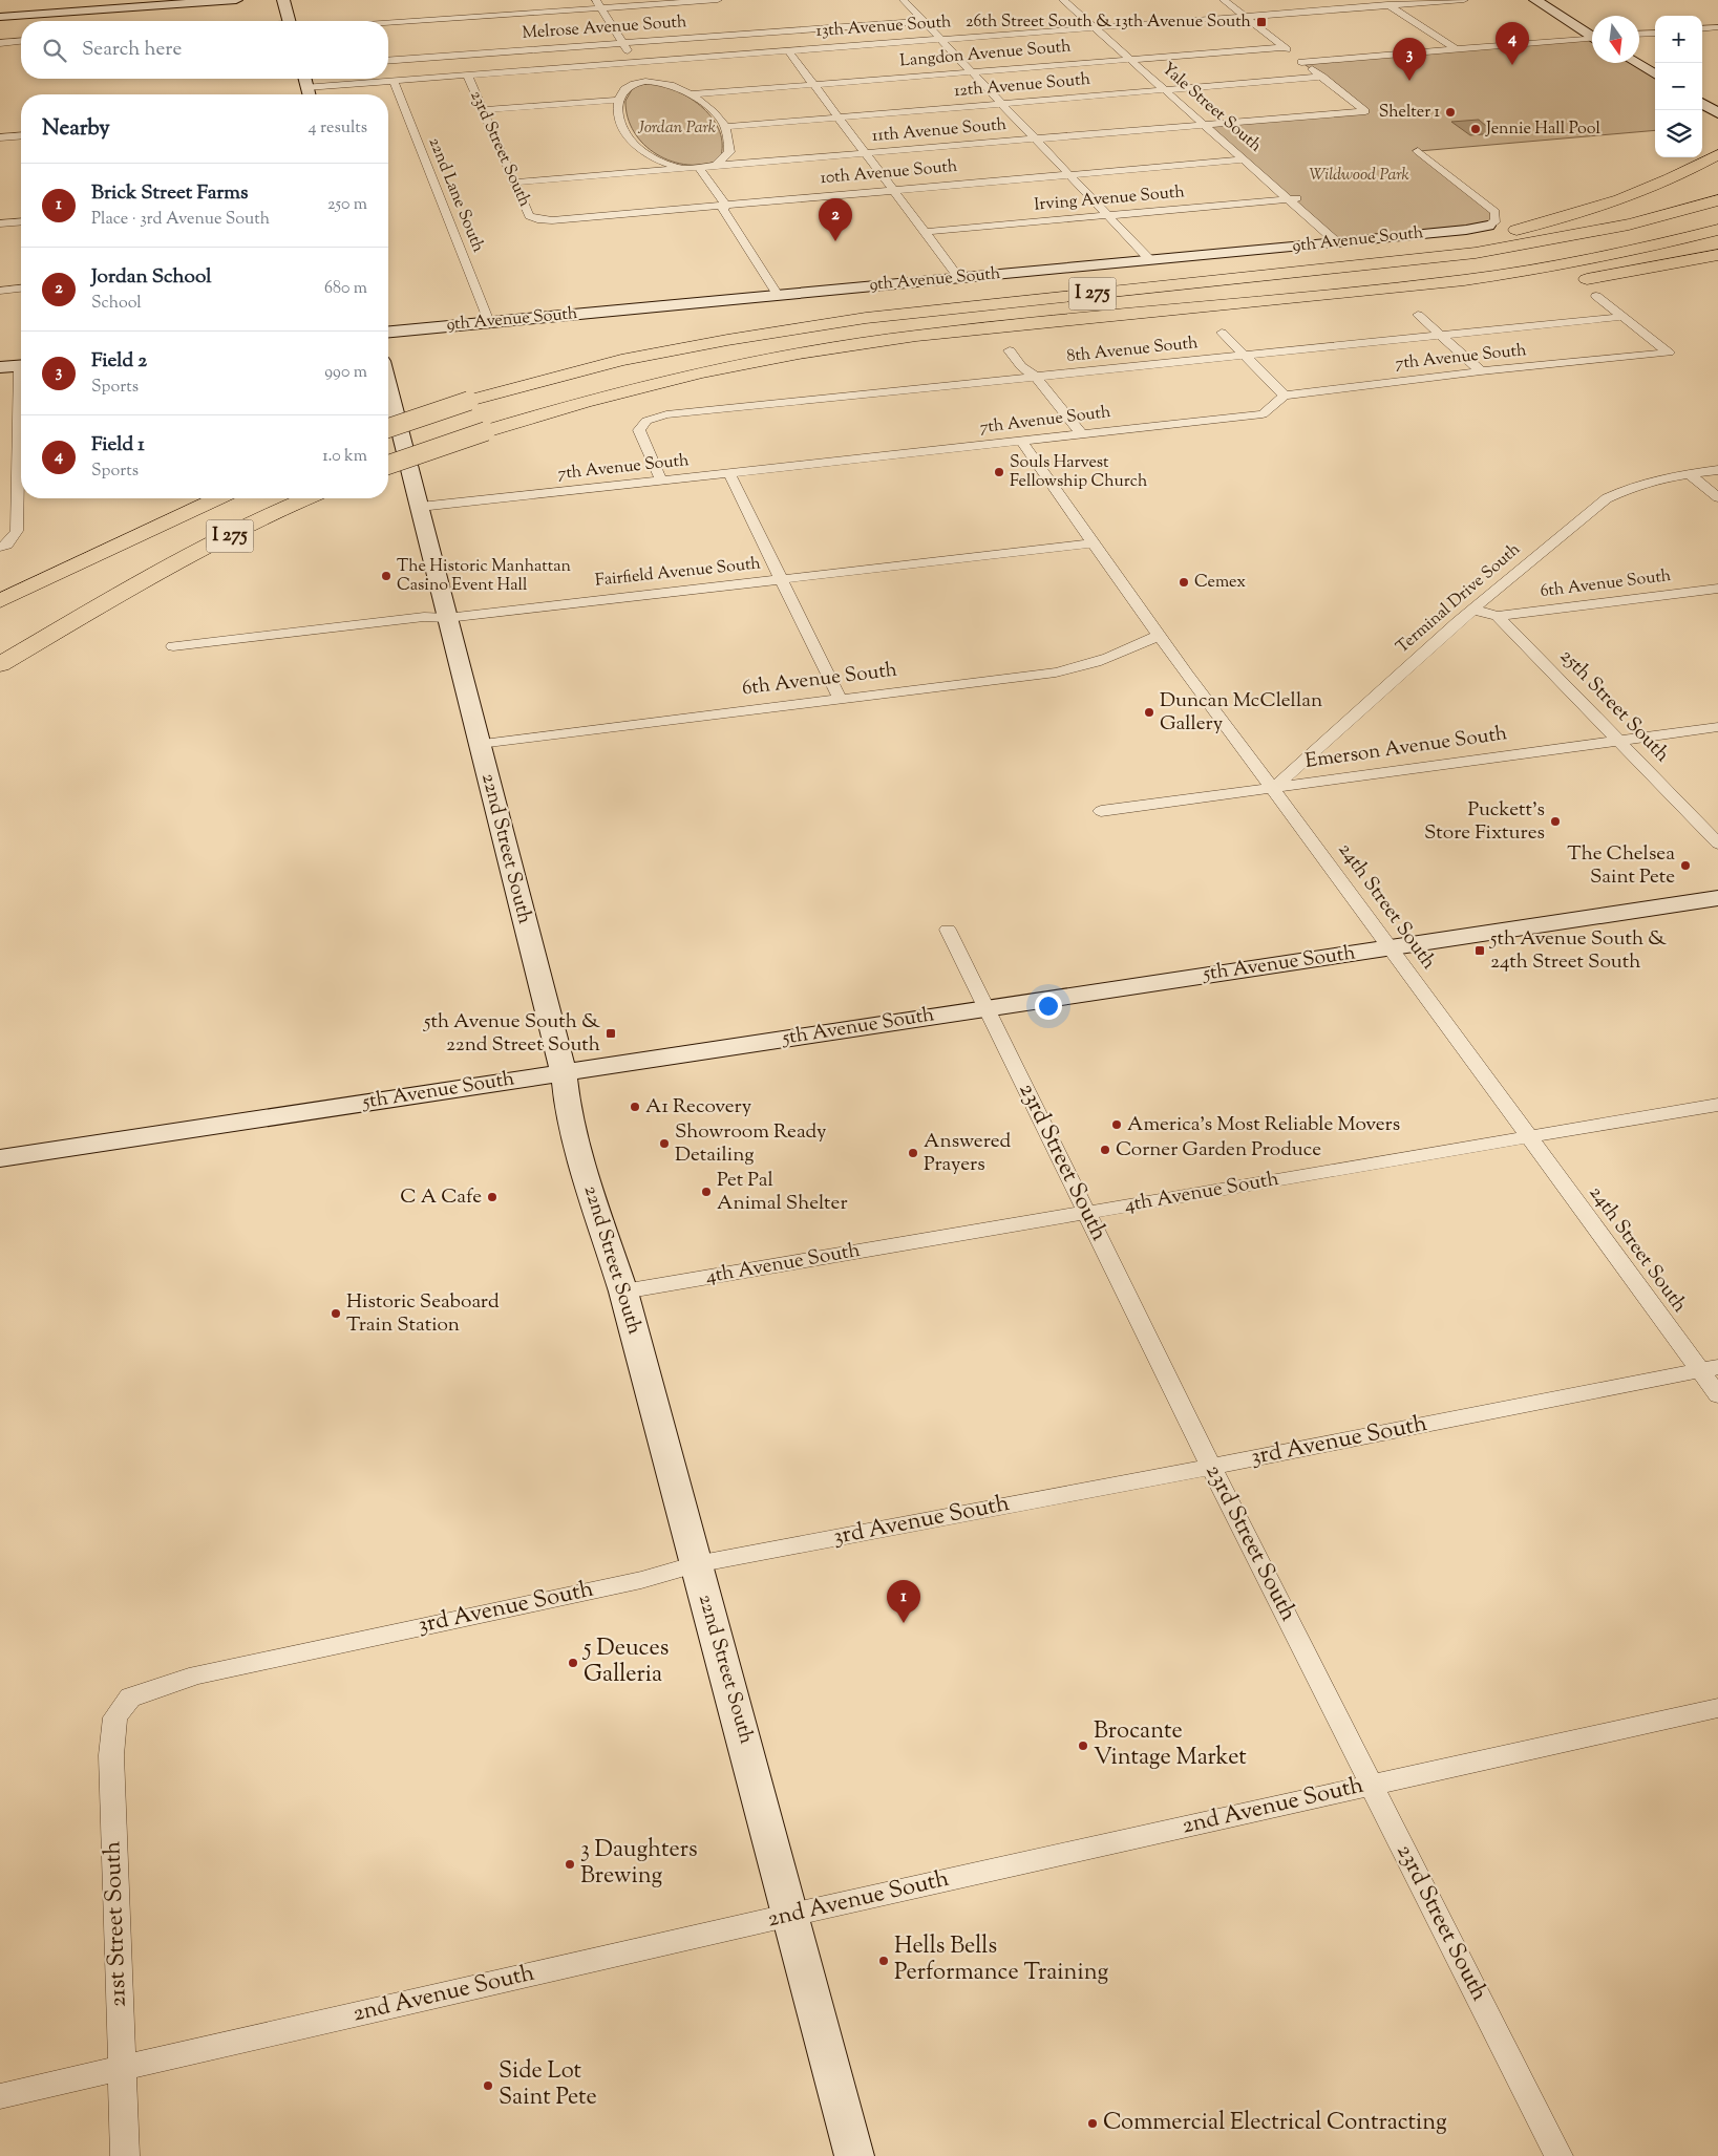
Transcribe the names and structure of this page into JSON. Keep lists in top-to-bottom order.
{
  "streets": {
    "highway": ["I 275"],
    "street": [
      "13th Avenue South",
      "Melrose Avenue South",
      "Langdon Avenue South",
      "12th Avenue South",
      "Yale Street South",
      "11th Avenue South",
      "23rd Street South",
      "10th Avenue South",
      "22nd Lane South",
      "Irving Avenue South",
      "9th Avenue South",
      "8th Avenue South",
      "7th Avenue South",
      "Fairfield Avenue South",
      "6th Avenue South",
      "Terminal Drive South",
      "25th Street South",
      "Emerson Avenue South",
      "22nd Street South",
      "24th Street South",
      "5th Avenue South",
      "4th Avenue South",
      "3rd Avenue South",
      "2nd Avenue South",
      "21st Street South"
    ]
  },
  "crossings": [
    ["13th Avenue South", "Yale Street South"],
    ["13th Avenue South", "23rd Street South"],
    ["13th Avenue South", "22nd Lane South"],
    ["Langdon Avenue South", "12th Avenue South"],
    ["Langdon Avenue South", "Yale Street South"],
    ["Langdon Avenue South", "11th Avenue South"],
    ["12th Avenue South", "Yale Street South"],
    ["12th Avenue South", "11th Avenue South"],
    ["Yale Street South", "11th Avenue South"],
    ["Yale Street South", "10th Avenue South"],
    ["Yale Street South", "Irving Avenue South"],
    ["Yale Street South", "9th Avenue South"],
    ["11th Avenue South", "23rd Street South"],
    ["23rd Street South", "10th Avenue South"],
    ["23rd Street South", "5th Avenue South"],
    ["23rd Street South", "4th Avenue South"],
    ["23rd Street South", "3rd Avenue South"],
    ["23rd Street South", "2nd Avenue South"],
    ["22nd Lane South", "9th Avenue South"],
    ["8th Avenue South", "7th Avenue South"],
    ["7th Avenue South", "22nd Street South"],
    ["7th Avenue South", "24th Street South"],
    ["Fairfield Avenue South", "22nd Street South"],
    ["Fairfield Avenue South", "24th Street South"],
    ["6th Avenue South", "25th Street South"],
    ["6th Avenue South", "22nd Street South"],
    ["6th Avenue South", "24th Street South"],
    ["Terminal Drive South", "Emerson Avenue South"],
    ["Terminal Drive South", "24th Street South"],
    ["25th Street South", "Emerson Avenue South"],
    ["Emerson Avenue South", "24th Street South"],
    ["22nd Street South", "5th Avenue South"],
    ["22nd Street South", "4th Avenue South"],
    ["22nd Street South", "3rd Avenue South"],
    ["22nd Street South", "2nd Avenue South"],
    ["24th Street South", "5th Avenue South"],
    ["24th Street South", "4th Avenue South"],
    ["24th Street South", "3rd Avenue South"],
    ["3rd Avenue South", "21st Street South"],
    ["2nd Avenue South", "21st Street South"]
  ],
  "parks": ["Jordan Park", "Wildwood Park"],
  "places": {
    "transit": ["26th Street South & 13th Avenue South", "5th Avenue South & 24th Street South", "5th Avenue South & 22nd Street South"],
    "other": [
      "Shelter 1",
      "Jennie Hall Pool",
      "Souls Harvest Fellowship Church",
      "The Historic Manhattan Casino Event Hall",
      "Cemex",
      "Duncan McClellan Gallery",
      "Puckett's Store Fixtures",
      "The Chelsea Saint Pete",
      "A1 Recovery",
      "America's Most Reliable Movers",
      "Showroom Ready Detailing",
      "Corner Garden Produce",
      "Answered Prayers",
      "Pet Pal Animal Shelter",
      "C A Cafe",
      "Historic Seaboard Train Station",
      "5 Deuces Galleria",
      "Brocante Vintage Market",
      "3 Daughters Brewing",
      "Hells Bells Performance Training",
      "Side Lot Saint Pete",
      "Commercial Electrical Contracting"
    ]
  },
  "north": "bottom",
  "page": {
    "map_buttons": ["+", "−"],
    "search": "Search here",
    "pins": [
      "4",
      "3",
      "2",
      "1"
    ],
    "heading": ["Nearby", "4 results"],
    "list": [
      {
        "mark": "1",
        "name": "Brick Street Farms",
        "note": "Place · 3rd Avenue South",
        "value": "250 m"
      },
      {
        "mark": "2",
        "name": "Jordan School",
        "note": "School",
        "value": "680 m"
      },
      {
        "mark": "3",
        "name": "Field 2",
        "note": "Sports",
        "value": "990 m"
      },
      {
        "mark": "4",
        "name": "Field 1",
        "note": "Sports",
        "value": "1.0 km"
      }
    ]
  }
}
